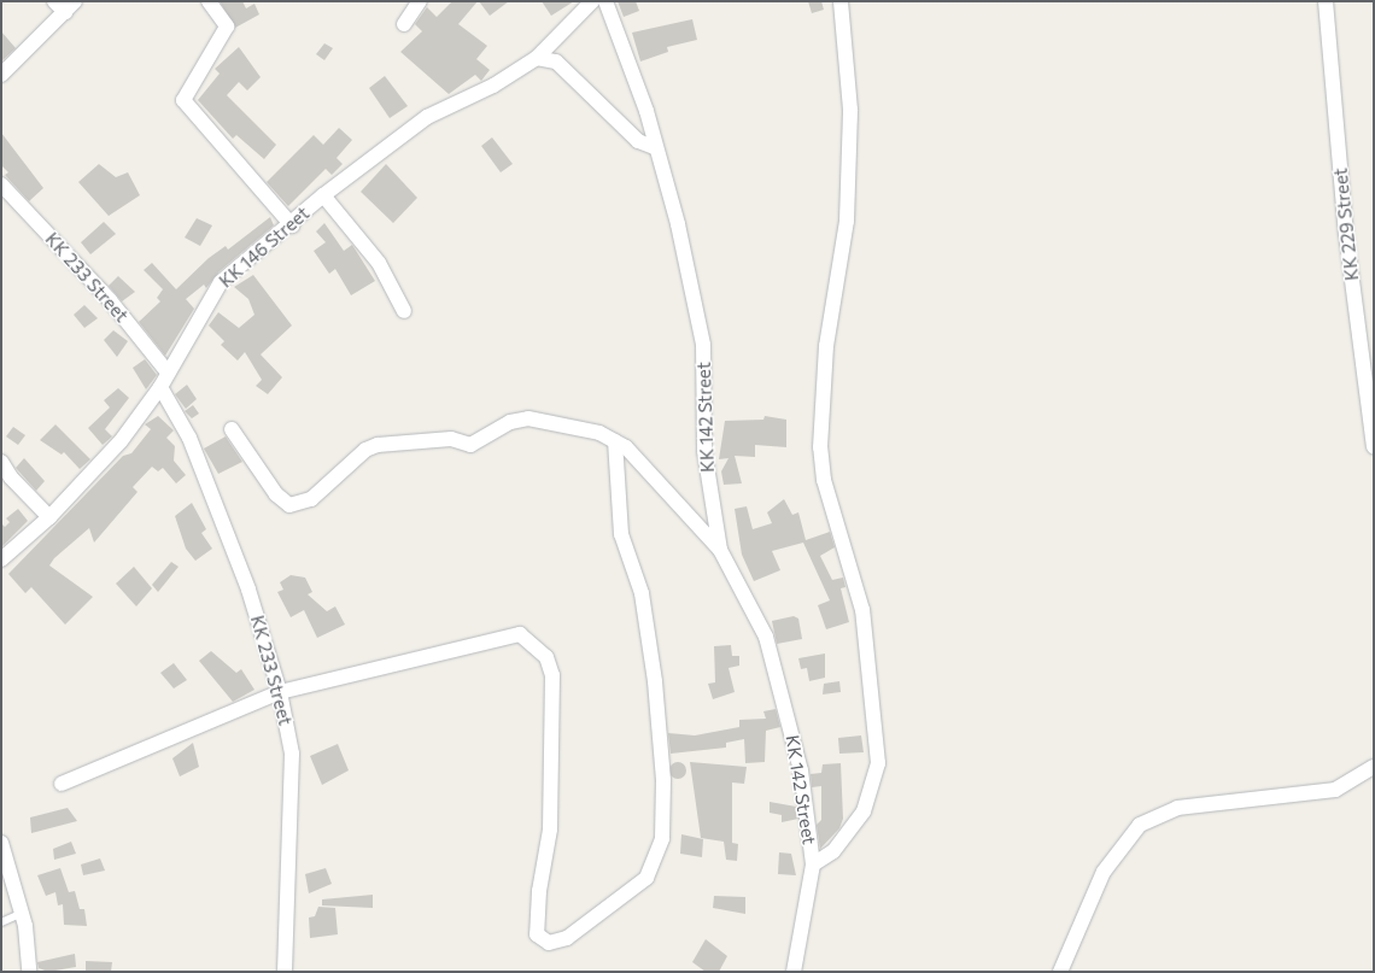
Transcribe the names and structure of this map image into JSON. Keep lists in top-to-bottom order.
{
  "streets": {
    "street": [
      "KK 229 Street",
      "KK 146 Street",
      "KK 233 Street",
      "KK 142 Street"
    ]
  },
  "crossings": [
    ["KK 146 Street", "KK 233 Street"]
  ]
}
